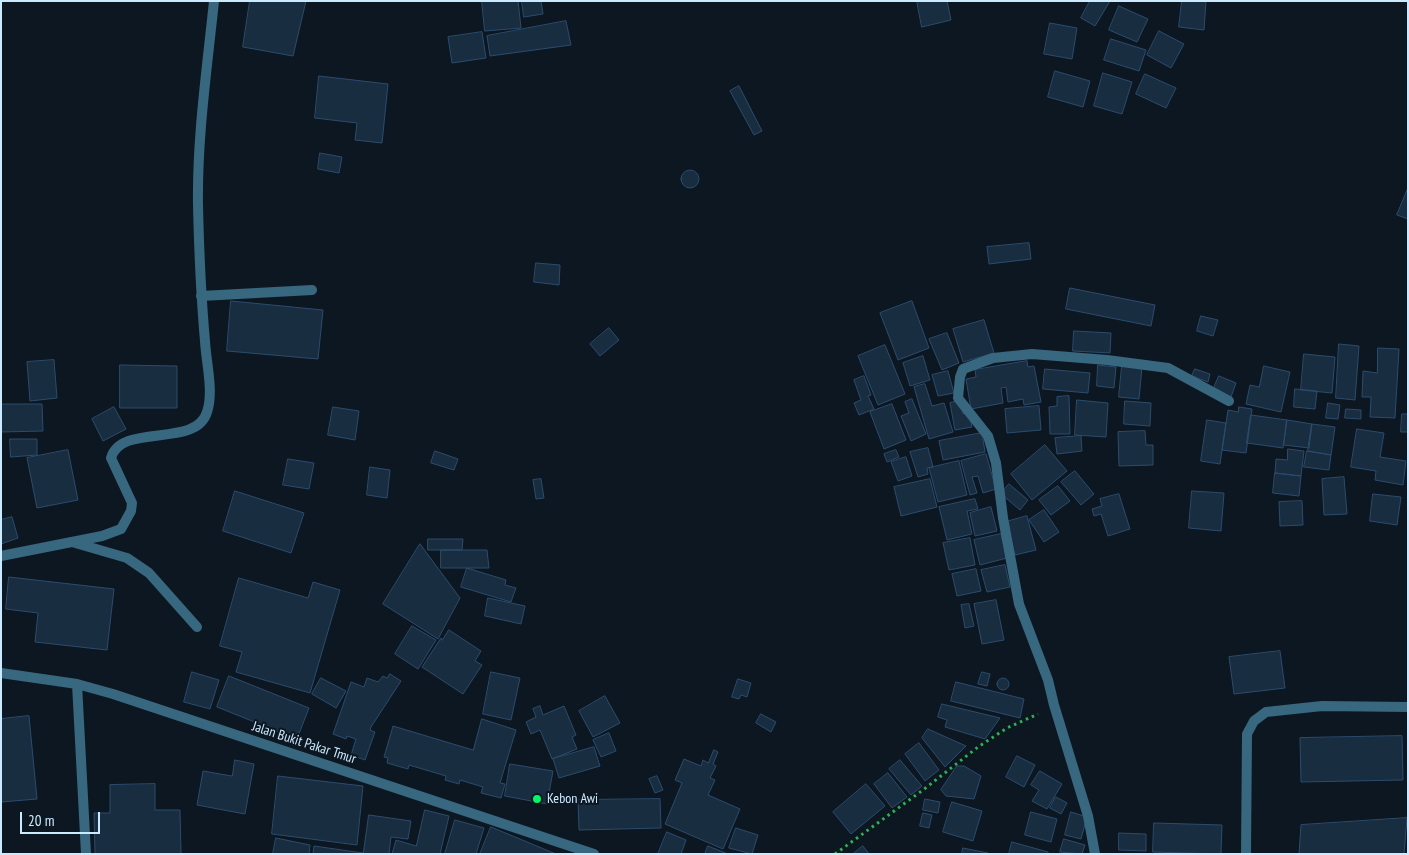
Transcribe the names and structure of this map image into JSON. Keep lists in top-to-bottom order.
{
  "streets": {
    "street": ["Jalan Bukit Pakar Tmur"]
  },
  "places": ["Kebon Awi"],
  "scale_bar": "20 m"
}
